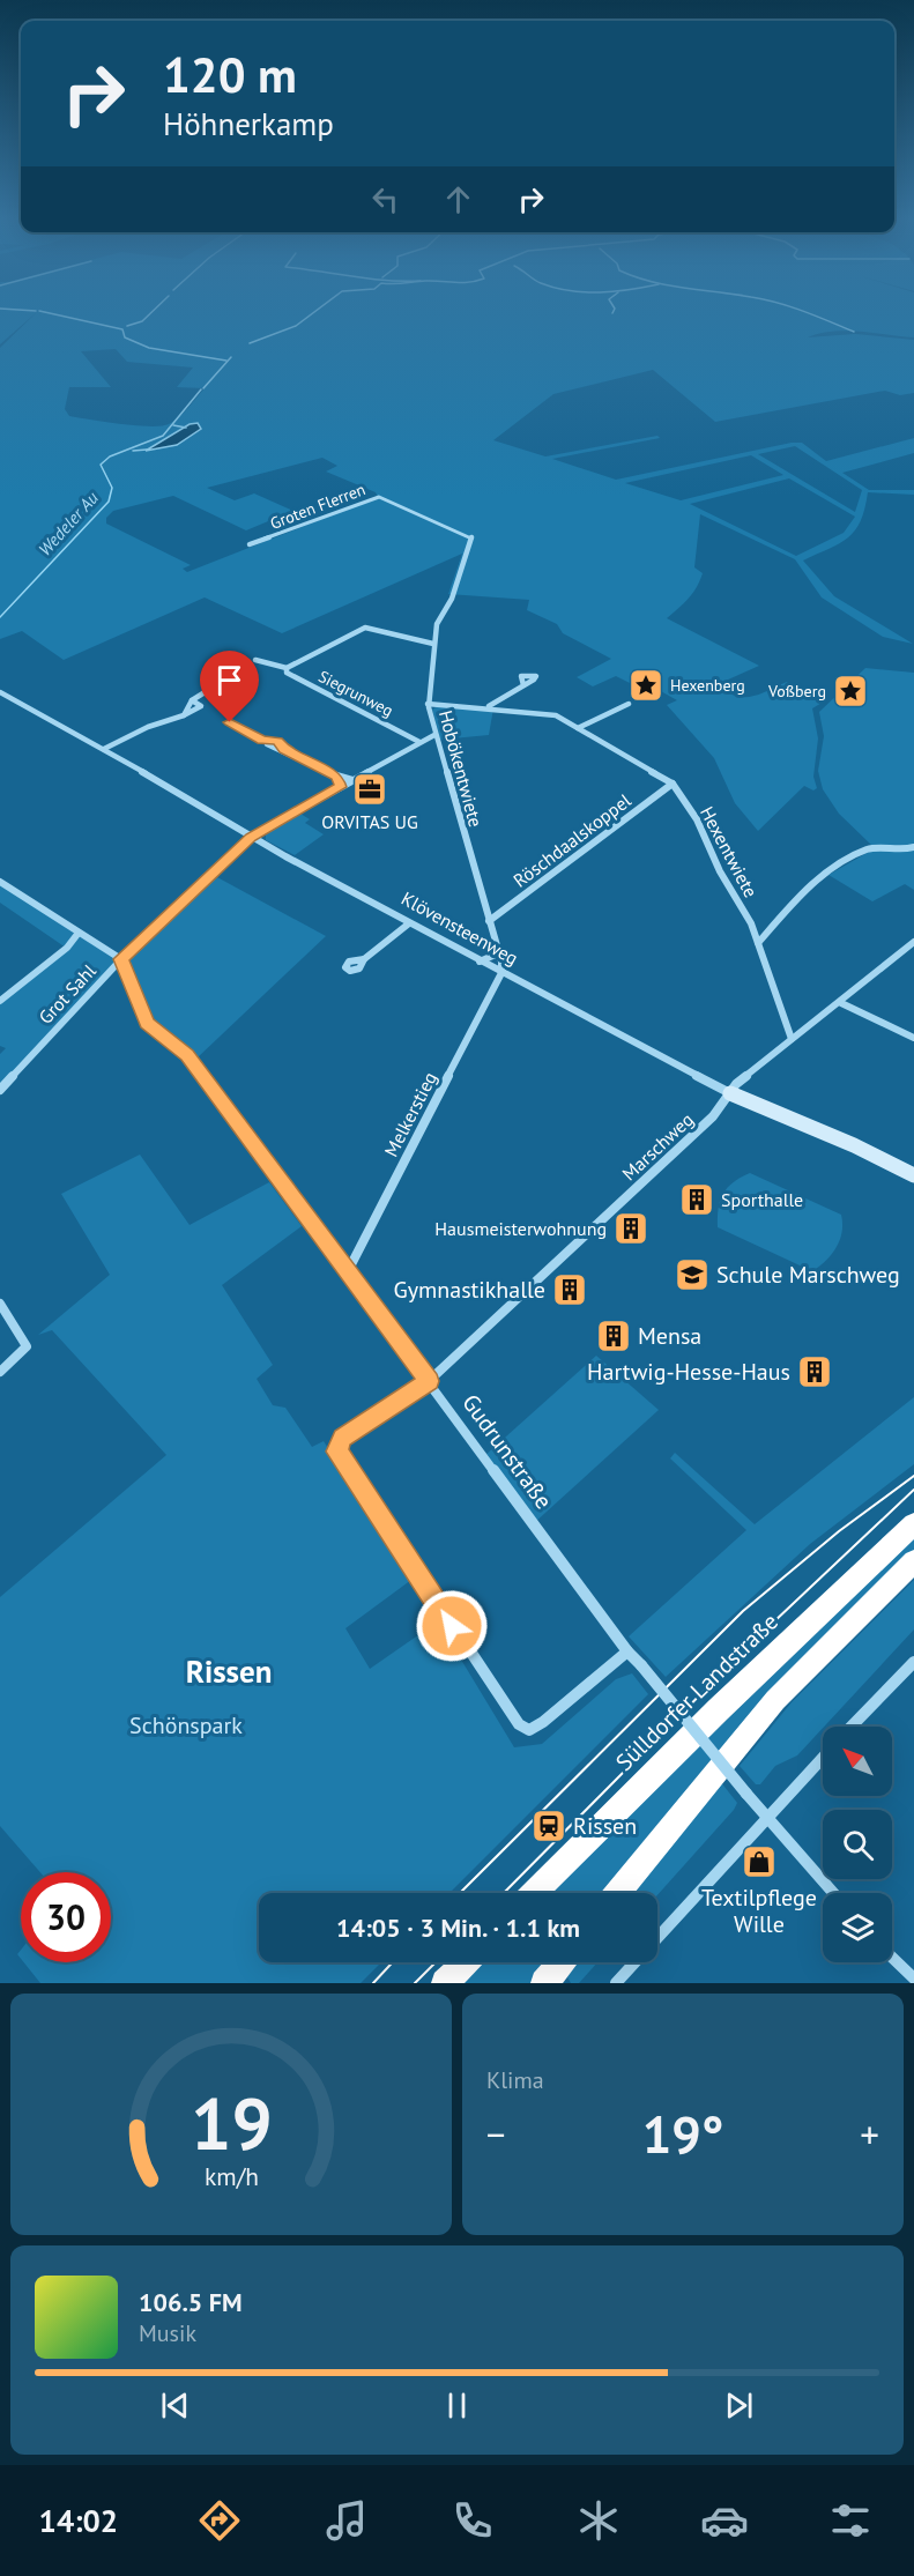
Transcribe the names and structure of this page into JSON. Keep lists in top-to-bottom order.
{
  "streets": {
    "highway": ["Sülldorfer Landstraße"],
    "street": [
      "Groten Flerren",
      "Siegrunweg",
      "Hobökentwiete",
      "Röschdaalskoppel",
      "Hexentwiete",
      "Klövensteenweg",
      "Grot Sahl",
      "Melkerstieg",
      "Marschweg",
      "Gudrunstraße"
    ]
  },
  "crossings": [
    ["Groten Flerren", "Hobökentwiete"],
    ["Siegrunweg", "Grot Sahl"],
    ["Hobökentwiete", "Röschdaalskoppel"],
    ["Hobökentwiete", "Hexentwiete"],
    ["Hobökentwiete", "Klövensteenweg"],
    ["Hobökentwiete", "Grot Sahl"],
    ["Hobökentwiete", "Melkerstieg"],
    ["Röschdaalskoppel", "Hexentwiete"],
    ["Hexentwiete", "Marschweg"],
    ["Klövensteenweg", "Grot Sahl"],
    ["Klövensteenweg", "Melkerstieg"],
    ["Klövensteenweg", "Marschweg"],
    ["Grot Sahl", "Gudrunstraße"],
    ["Melkerstieg", "Gudrunstraße"],
    ["Marschweg", "Gudrunstraße"]
  ],
  "districts": ["Rissen"],
  "water": ["Wedeler Au"],
  "parks": ["Schönspark"],
  "places": {
    "place": ["Hexenberg", "Voßberg"],
    "office": ["ORVITAS UG"],
    "building": [
      "Sporthalle",
      "Hausmeisterwohnung",
      "Gymnastikhalle",
      "Mensa",
      "Hartwig-Hesse-Haus"
    ],
    "school or university": ["Schule Marschweg"],
    "station": ["Rissen"],
    "shop": ["Textilpflege Wille"]
  },
  "north": "top left",
  "page": {
    "turn": ["120 m", "Höhnerkamp"],
    "limit": "30",
    "trip": "14:05 · 3 Min. · 1.1 km",
    "tile": "Klima",
    "heat": ["−", "19°", "+"],
    "song": ["106.5 FM", "Musik"],
    "tabs": "14:02",
    "gauge": ["19", "km/h"]
  }
}
